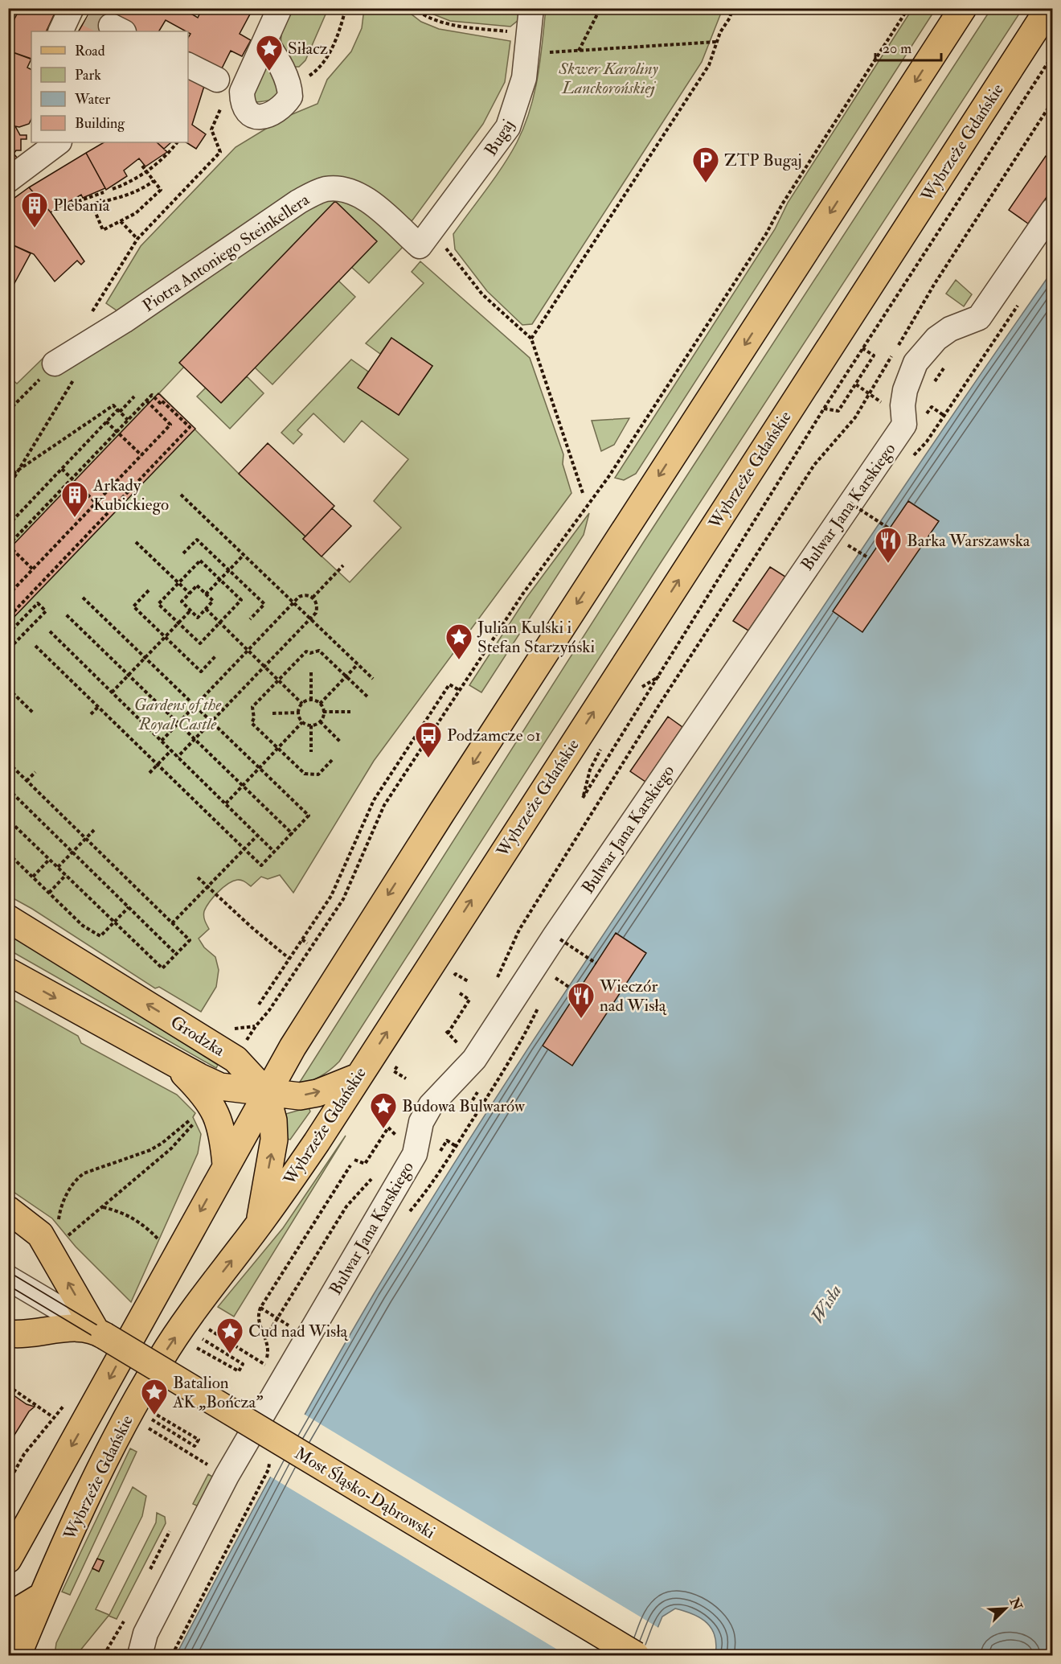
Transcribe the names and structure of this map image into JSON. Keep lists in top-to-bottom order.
{
  "streets": {
    "main road": ["Wybrzeże Gdańskie", "Grodzka", "Most Śląsko-Dąbrowski"],
    "street": ["Bugaj", "Piotra Antoniego Steinkellera", "Bulwar Jana Karskiego"]
  },
  "crossings": [
    ["Bugaj", "Piotra Antoniego Steinkellera"],
    ["Wybrzeże Gdańskie", "Grodzka"]
  ],
  "water": ["Wisła"],
  "parks": ["Skwer Karoliny Lanckorońskiej", "Gardens of the Royal Castle"],
  "places": {
    "place": [
      "Siłacz",
      "Julian Kulski i Stefan Starzyński",
      "Budowa Bulwarów",
      "Cud nad Wisłą",
      "Batalion AK „Bończa”"
    ],
    "parking": ["ZTP Bugaj"],
    "building": ["Plebania", "Arkady Kubickiego"],
    "restaurant": ["Barka Warszawska", "Wieczór nad Wisłą"],
    "bus stop": ["Podzamcze 01"]
  },
  "legend": [
    "Road",
    "Park",
    "Water",
    "Building"
  ],
  "scale_bar": "20 m",
  "north": "top right"
}
